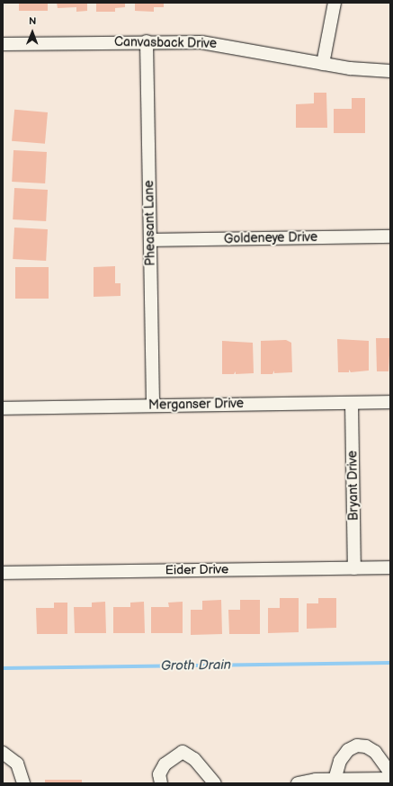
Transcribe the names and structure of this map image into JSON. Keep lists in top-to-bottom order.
{
  "streets": {
    "street": [
      "Canvasback Drive",
      "Pheasant Lane",
      "Goldeneye Drive",
      "Merganser Drive",
      "Bryant Drive",
      "Eider Drive"
    ]
  },
  "crossings": [
    ["Canvasback Drive", "Pheasant Lane"],
    ["Pheasant Lane", "Goldeneye Drive"],
    ["Pheasant Lane", "Merganser Drive"],
    ["Merganser Drive", "Bryant Drive"],
    ["Bryant Drive", "Eider Drive"]
  ],
  "water": ["Groth Drain"],
  "north": "top"
}
